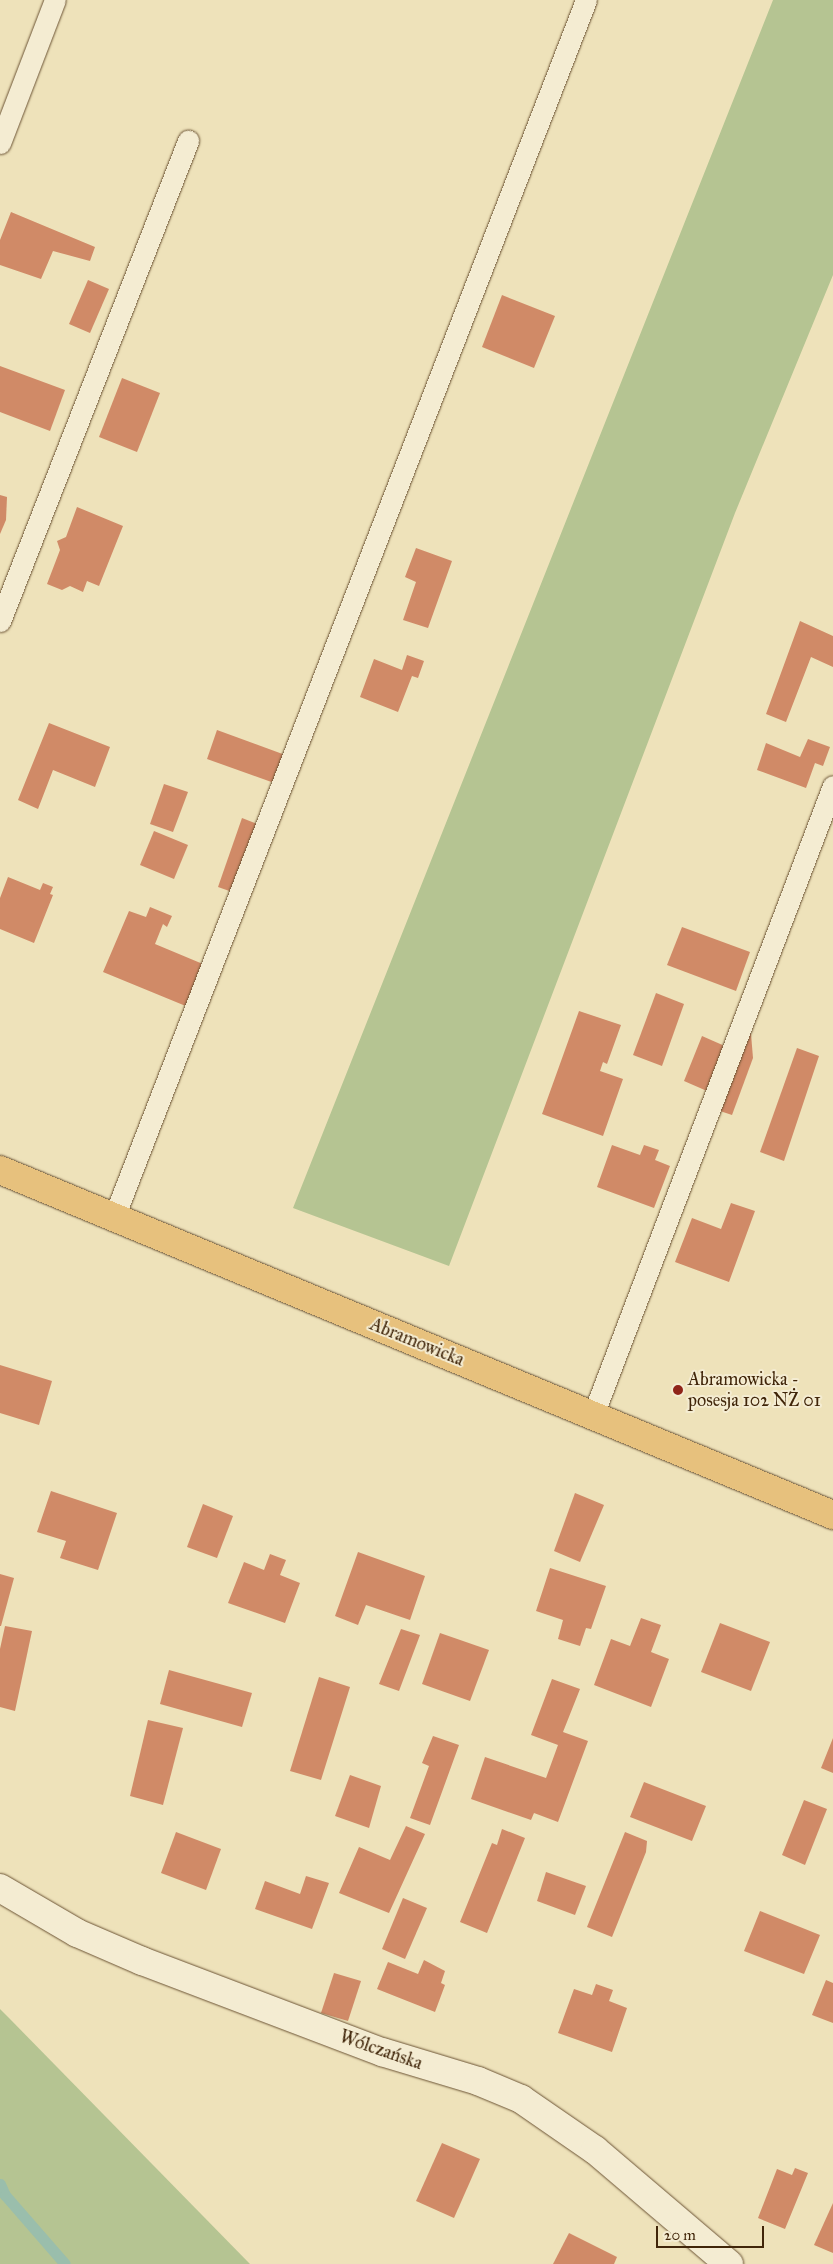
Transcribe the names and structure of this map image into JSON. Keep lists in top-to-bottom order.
{
  "streets": {
    "main road": ["Abramowicka"],
    "street": ["Wólczańska"]
  },
  "places": ["Abramowicka - posesja 102 NŻ 01"],
  "scale_bar": "20 m"
}
